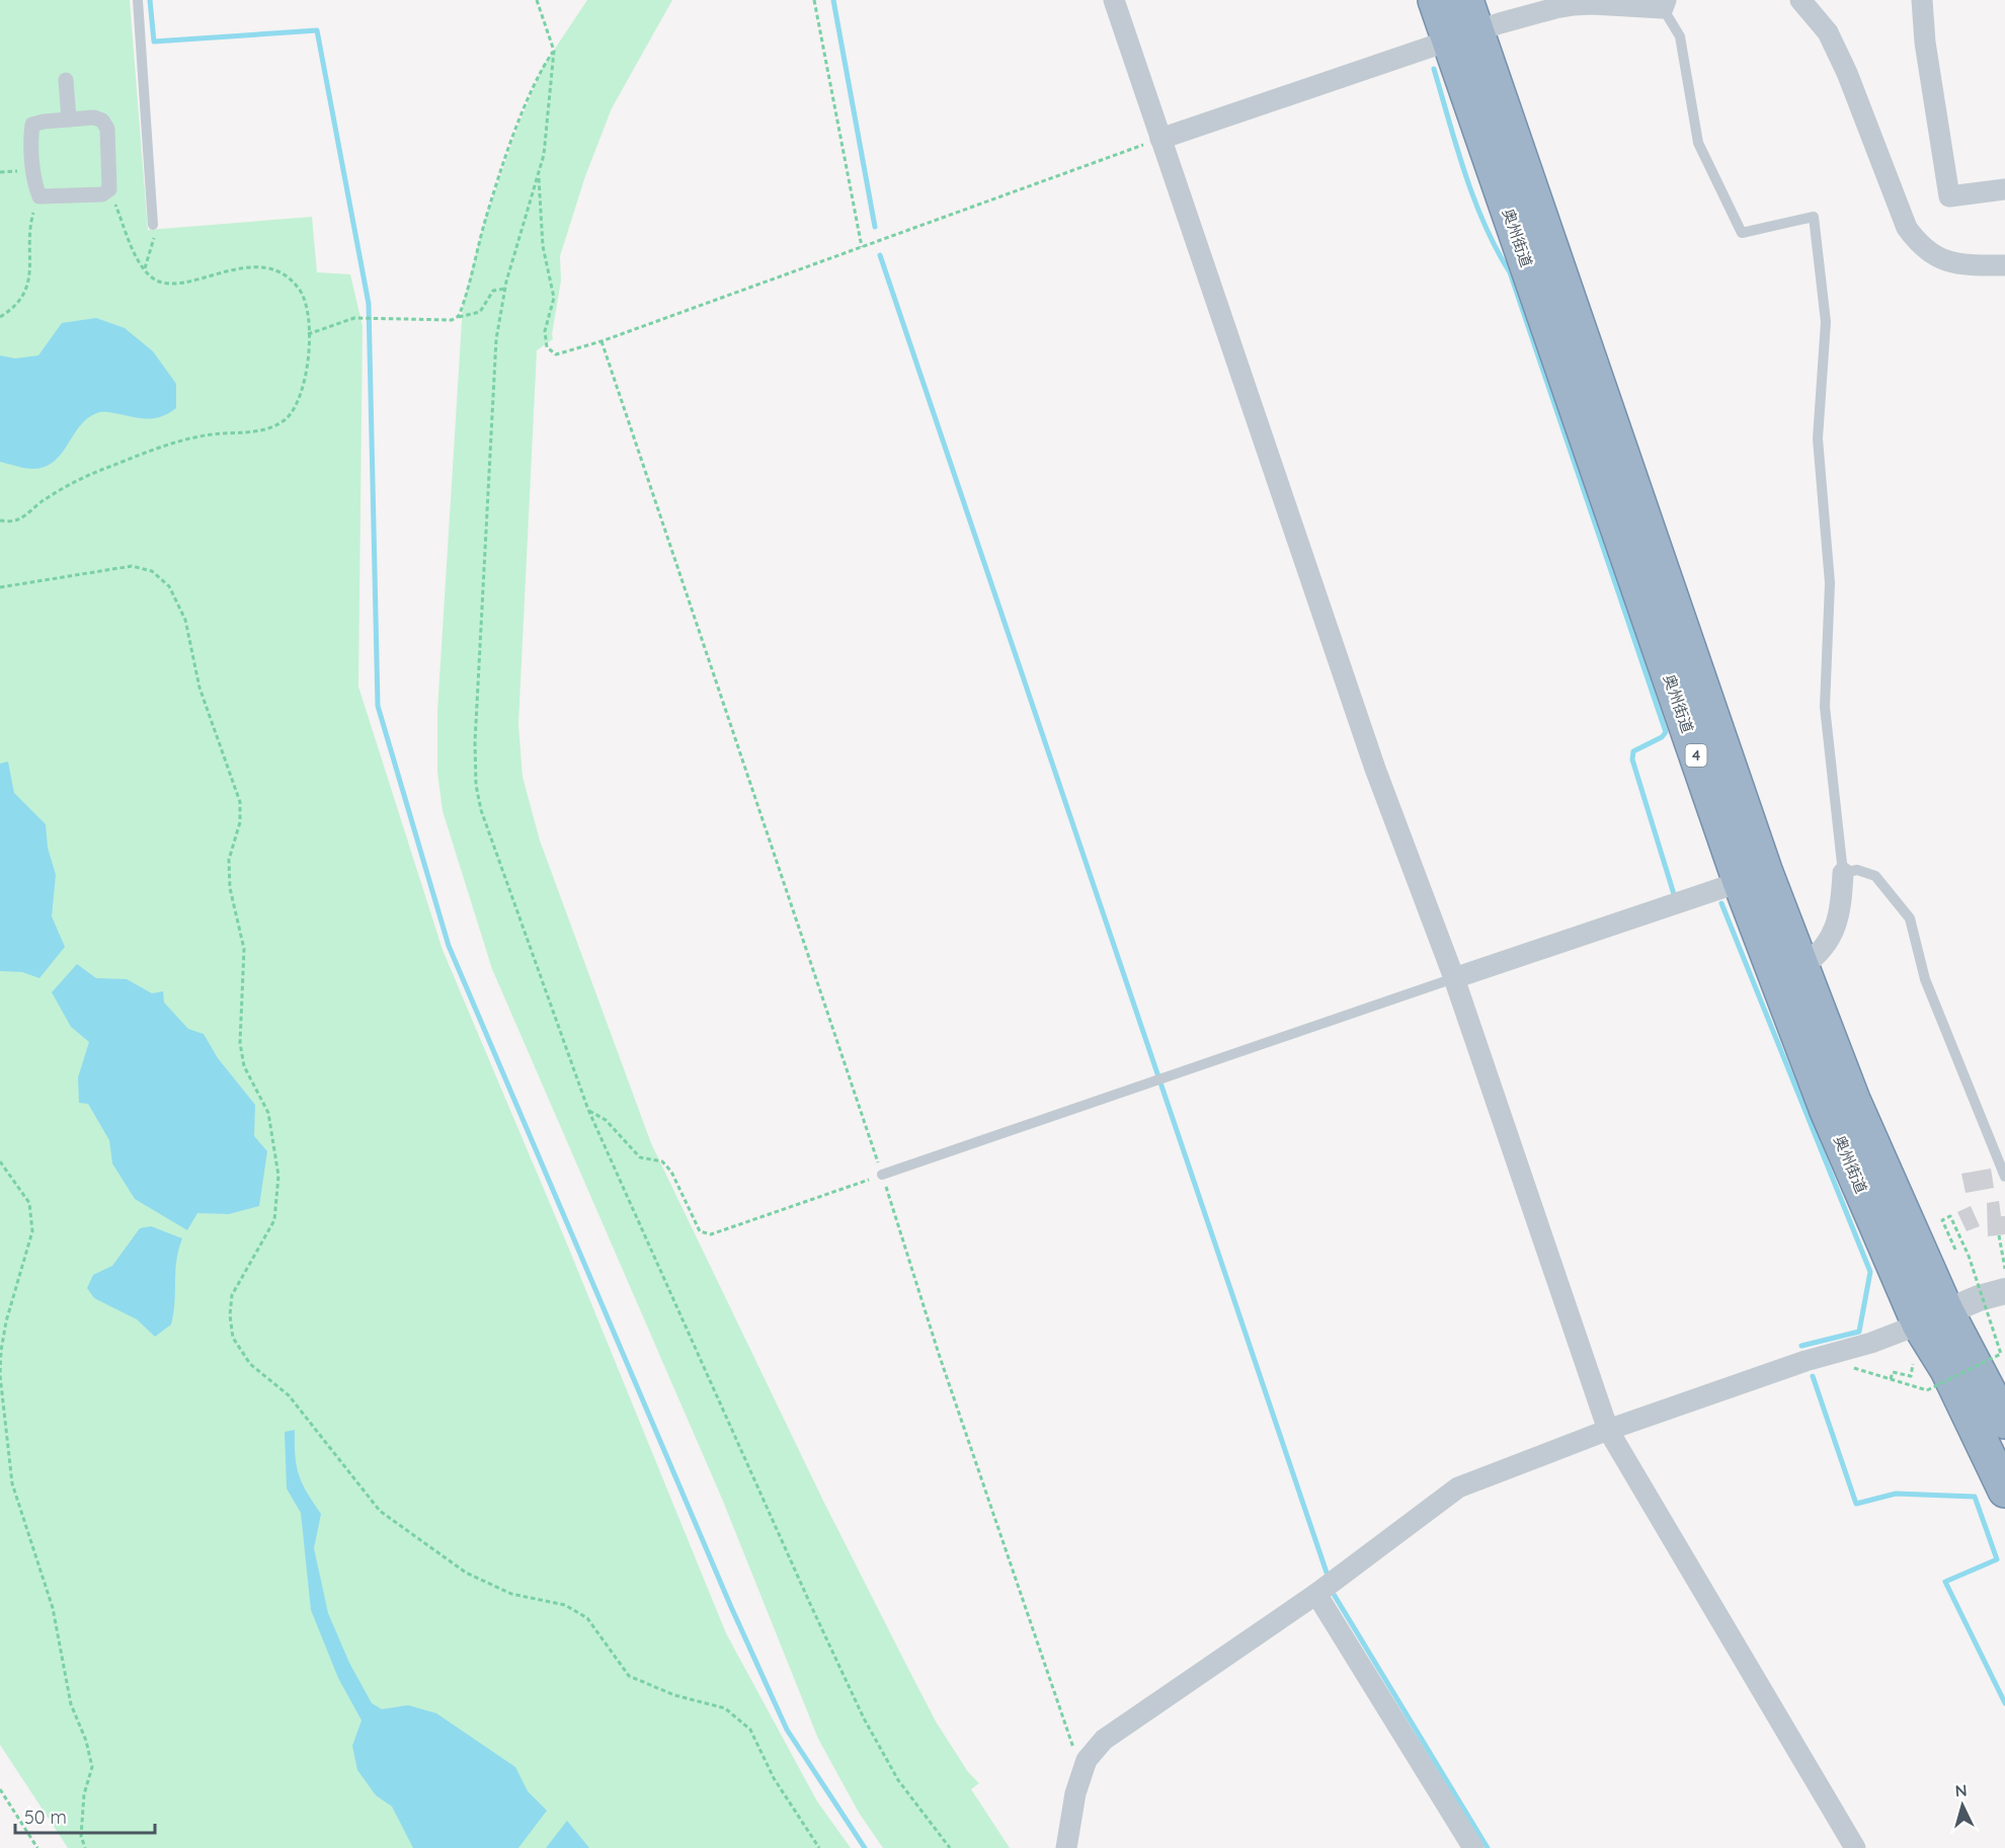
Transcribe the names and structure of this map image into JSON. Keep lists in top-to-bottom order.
{
  "streets": {
    "highway": ["奥州街道", "4"]
  },
  "scale_bar": "50 m",
  "north": "top"
}
